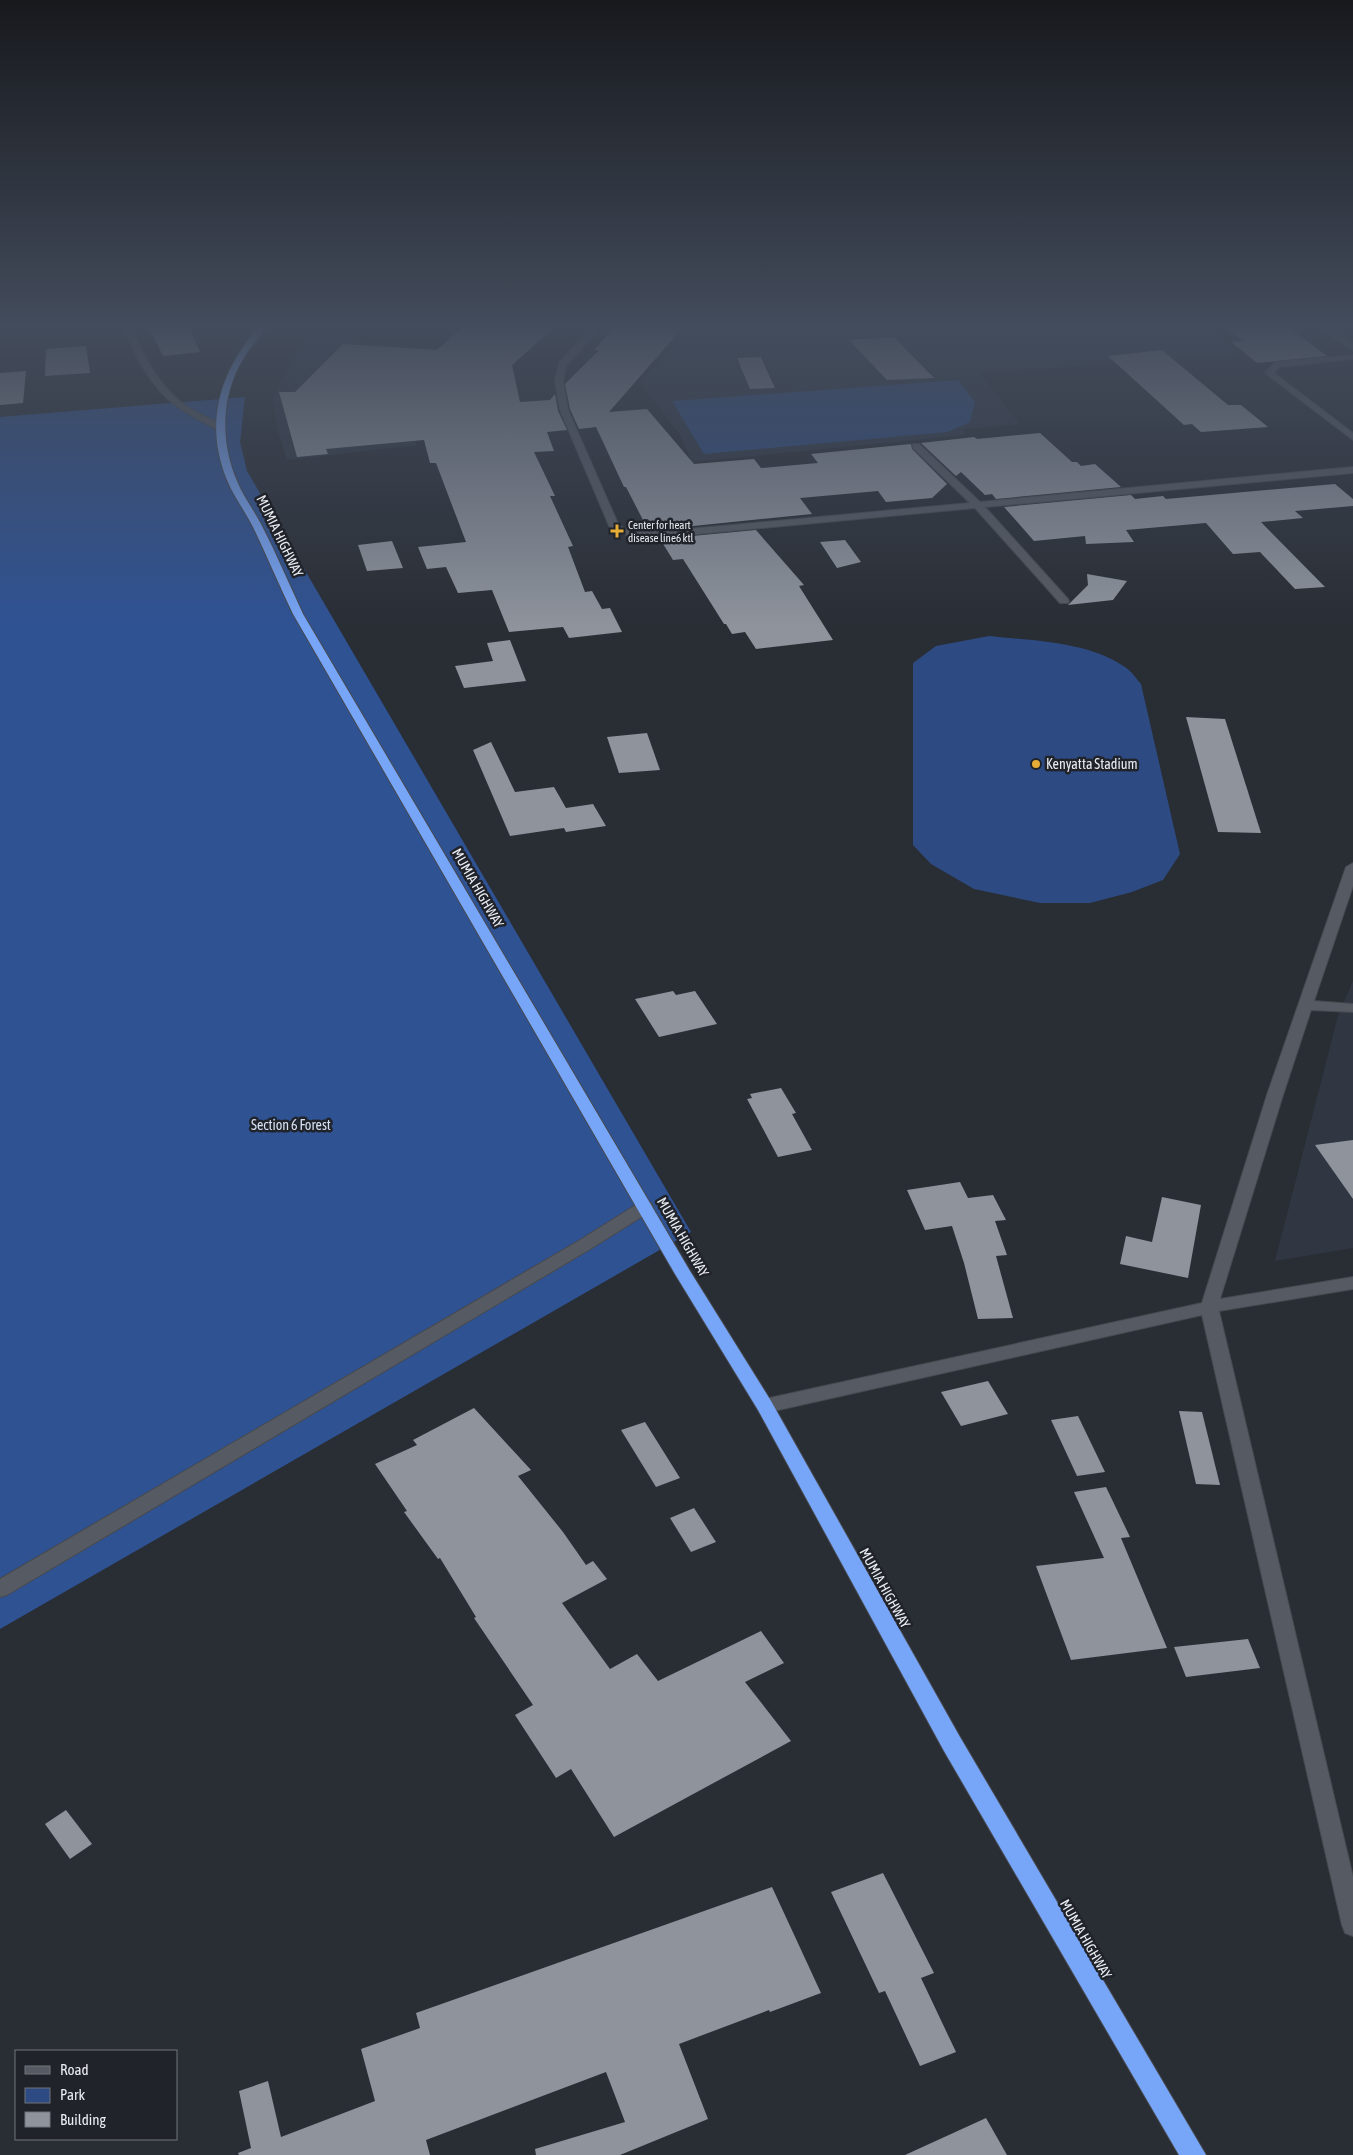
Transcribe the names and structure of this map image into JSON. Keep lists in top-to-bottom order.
{
  "streets": {
    "highway": ["MUMIA HIGHWAY"]
  },
  "parks": ["Section 6 Forest"],
  "places": {
    "health": ["Center for heart disease line6 ktl"],
    "other": ["Kenyatta Stadium"]
  },
  "legend": ["Road", "Park", "Building"]
}
